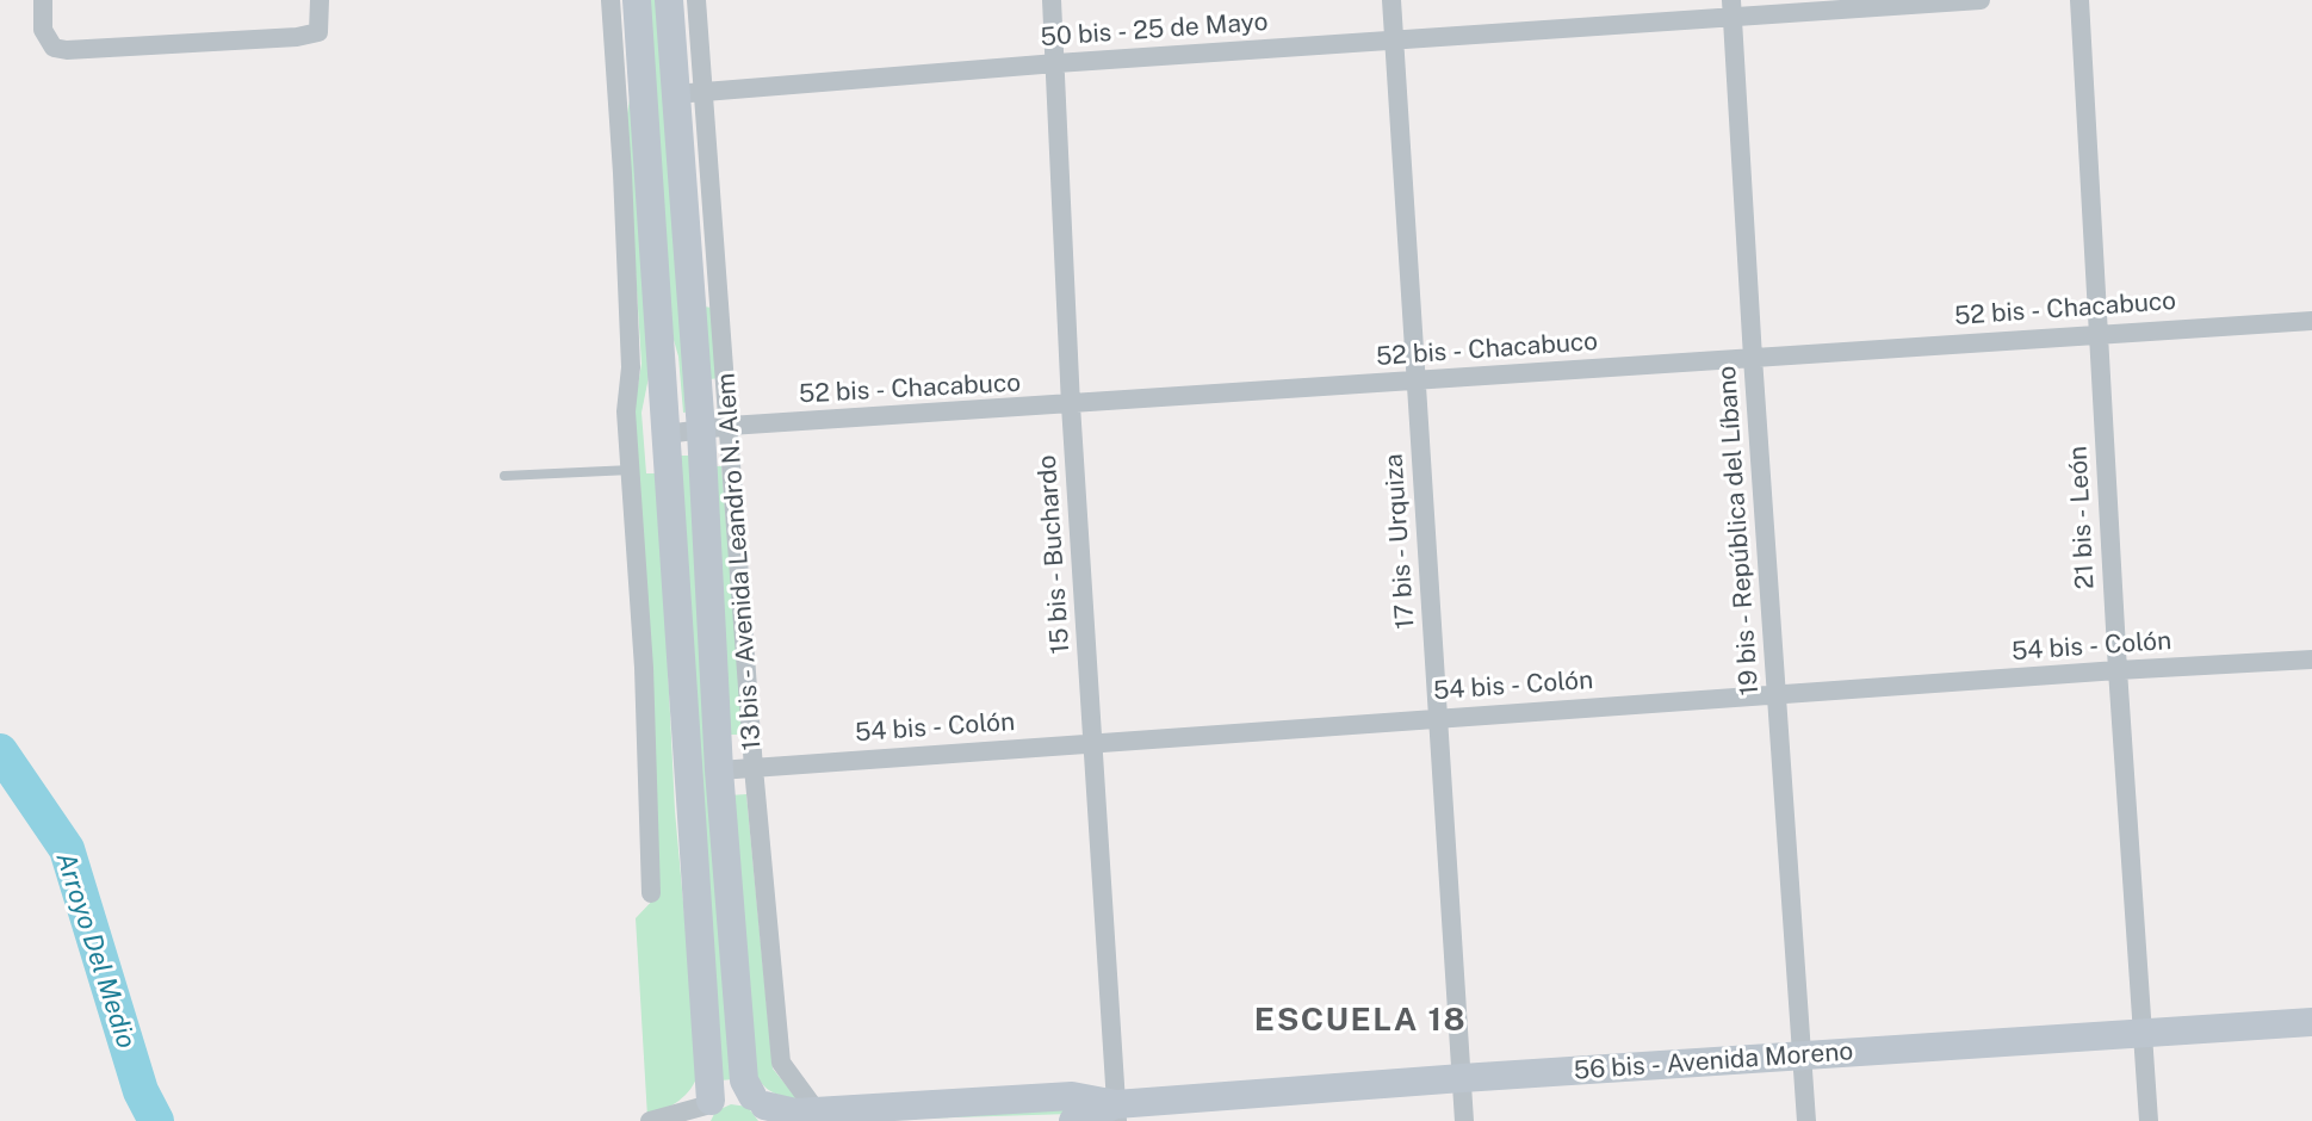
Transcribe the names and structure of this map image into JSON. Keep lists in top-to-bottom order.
{
  "streets": {
    "main road": ["13 bis - Avenida Leandro N. Alem", "56 bis - Avenida Moreno"],
    "street": [
      "50 bis - 25 de Mayo",
      "52 bis - Chacabuco",
      "21 bis - León",
      "19 bis - República del Líbano",
      "17 bis - Urquiza",
      "15 bis - Buchardo",
      "54 bis - Colón"
    ]
  },
  "crossings": [
    ["50 bis - 25 de Mayo", "19 bis - República del Líbano"],
    ["50 bis - 25 de Mayo", "17 bis - Urquiza"],
    ["50 bis - 25 de Mayo", "15 bis - Buchardo"],
    ["50 bis - 25 de Mayo", "13 bis - Avenida Leandro N. Alem"],
    ["52 bis - Chacabuco", "21 bis - León"],
    ["52 bis - Chacabuco", "19 bis - República del Líbano"],
    ["52 bis - Chacabuco", "17 bis - Urquiza"],
    ["52 bis - Chacabuco", "15 bis - Buchardo"],
    ["52 bis - Chacabuco", "13 bis - Avenida Leandro N. Alem"],
    ["21 bis - León", "54 bis - Colón"],
    ["21 bis - León", "56 bis - Avenida Moreno"],
    ["19 bis - República del Líbano", "54 bis - Colón"],
    ["19 bis - República del Líbano", "56 bis - Avenida Moreno"],
    ["17 bis - Urquiza", "54 bis - Colón"],
    ["17 bis - Urquiza", "56 bis - Avenida Moreno"],
    ["15 bis - Buchardo", "54 bis - Colón"],
    ["15 bis - Buchardo", "56 bis - Avenida Moreno"],
    ["13 bis - Avenida Leandro N. Alem", "54 bis - Colón"],
    ["13 bis - Avenida Leandro N. Alem", "56 bis - Avenida Moreno"]
  ],
  "districts": ["ESCUELA 18"],
  "water": ["Arroyo Del Medio"]
}
